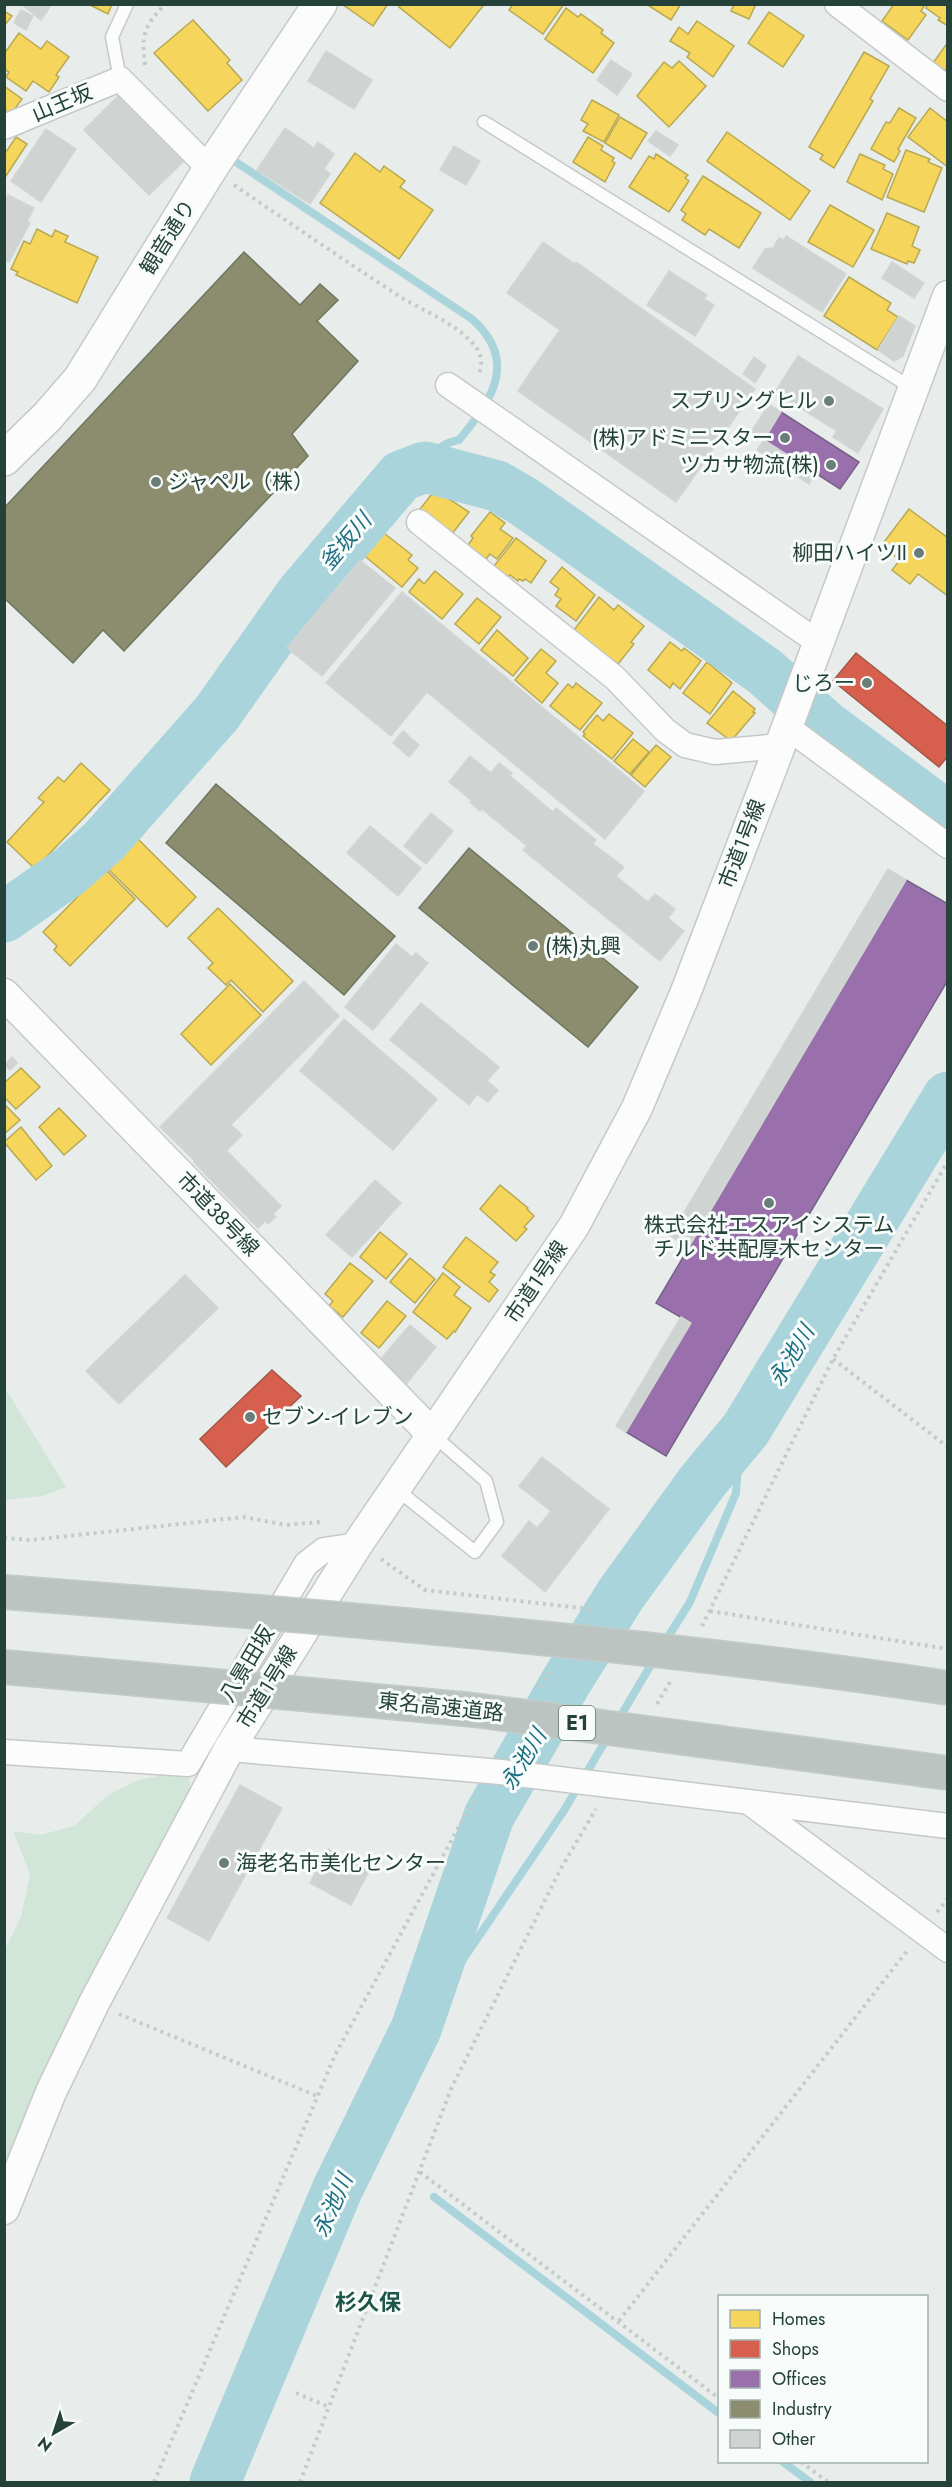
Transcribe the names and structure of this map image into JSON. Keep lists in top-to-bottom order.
{
  "streets": {
    "highway": ["東名高速道路", "E1"],
    "main road": ["観音通り"],
    "street": [
      "山王坂",
      "市道1号線",
      "市道38号線",
      "八景田坂"
    ]
  },
  "crossings": [
    ["市道1号線", "市道38号線"],
    ["市道1号線", "八景田坂"]
  ],
  "districts": ["杉久保"],
  "water": ["釜坂川", "永池川"],
  "places": [
    "スプリングヒル",
    "(株)アドミニスター",
    "ツカサ物流(株)",
    "ジャペル（株）",
    "柳田ハイツII",
    "じろー",
    "(株)丸興",
    "株式会社エスアイシステム チルド共配厚木センター",
    "セブン-イレブン",
    "海老名市美化センター"
  ],
  "legend": [
    "Homes",
    "Shops",
    "Offices",
    "Industry",
    "Other"
  ],
  "north": "bottom left"
}
